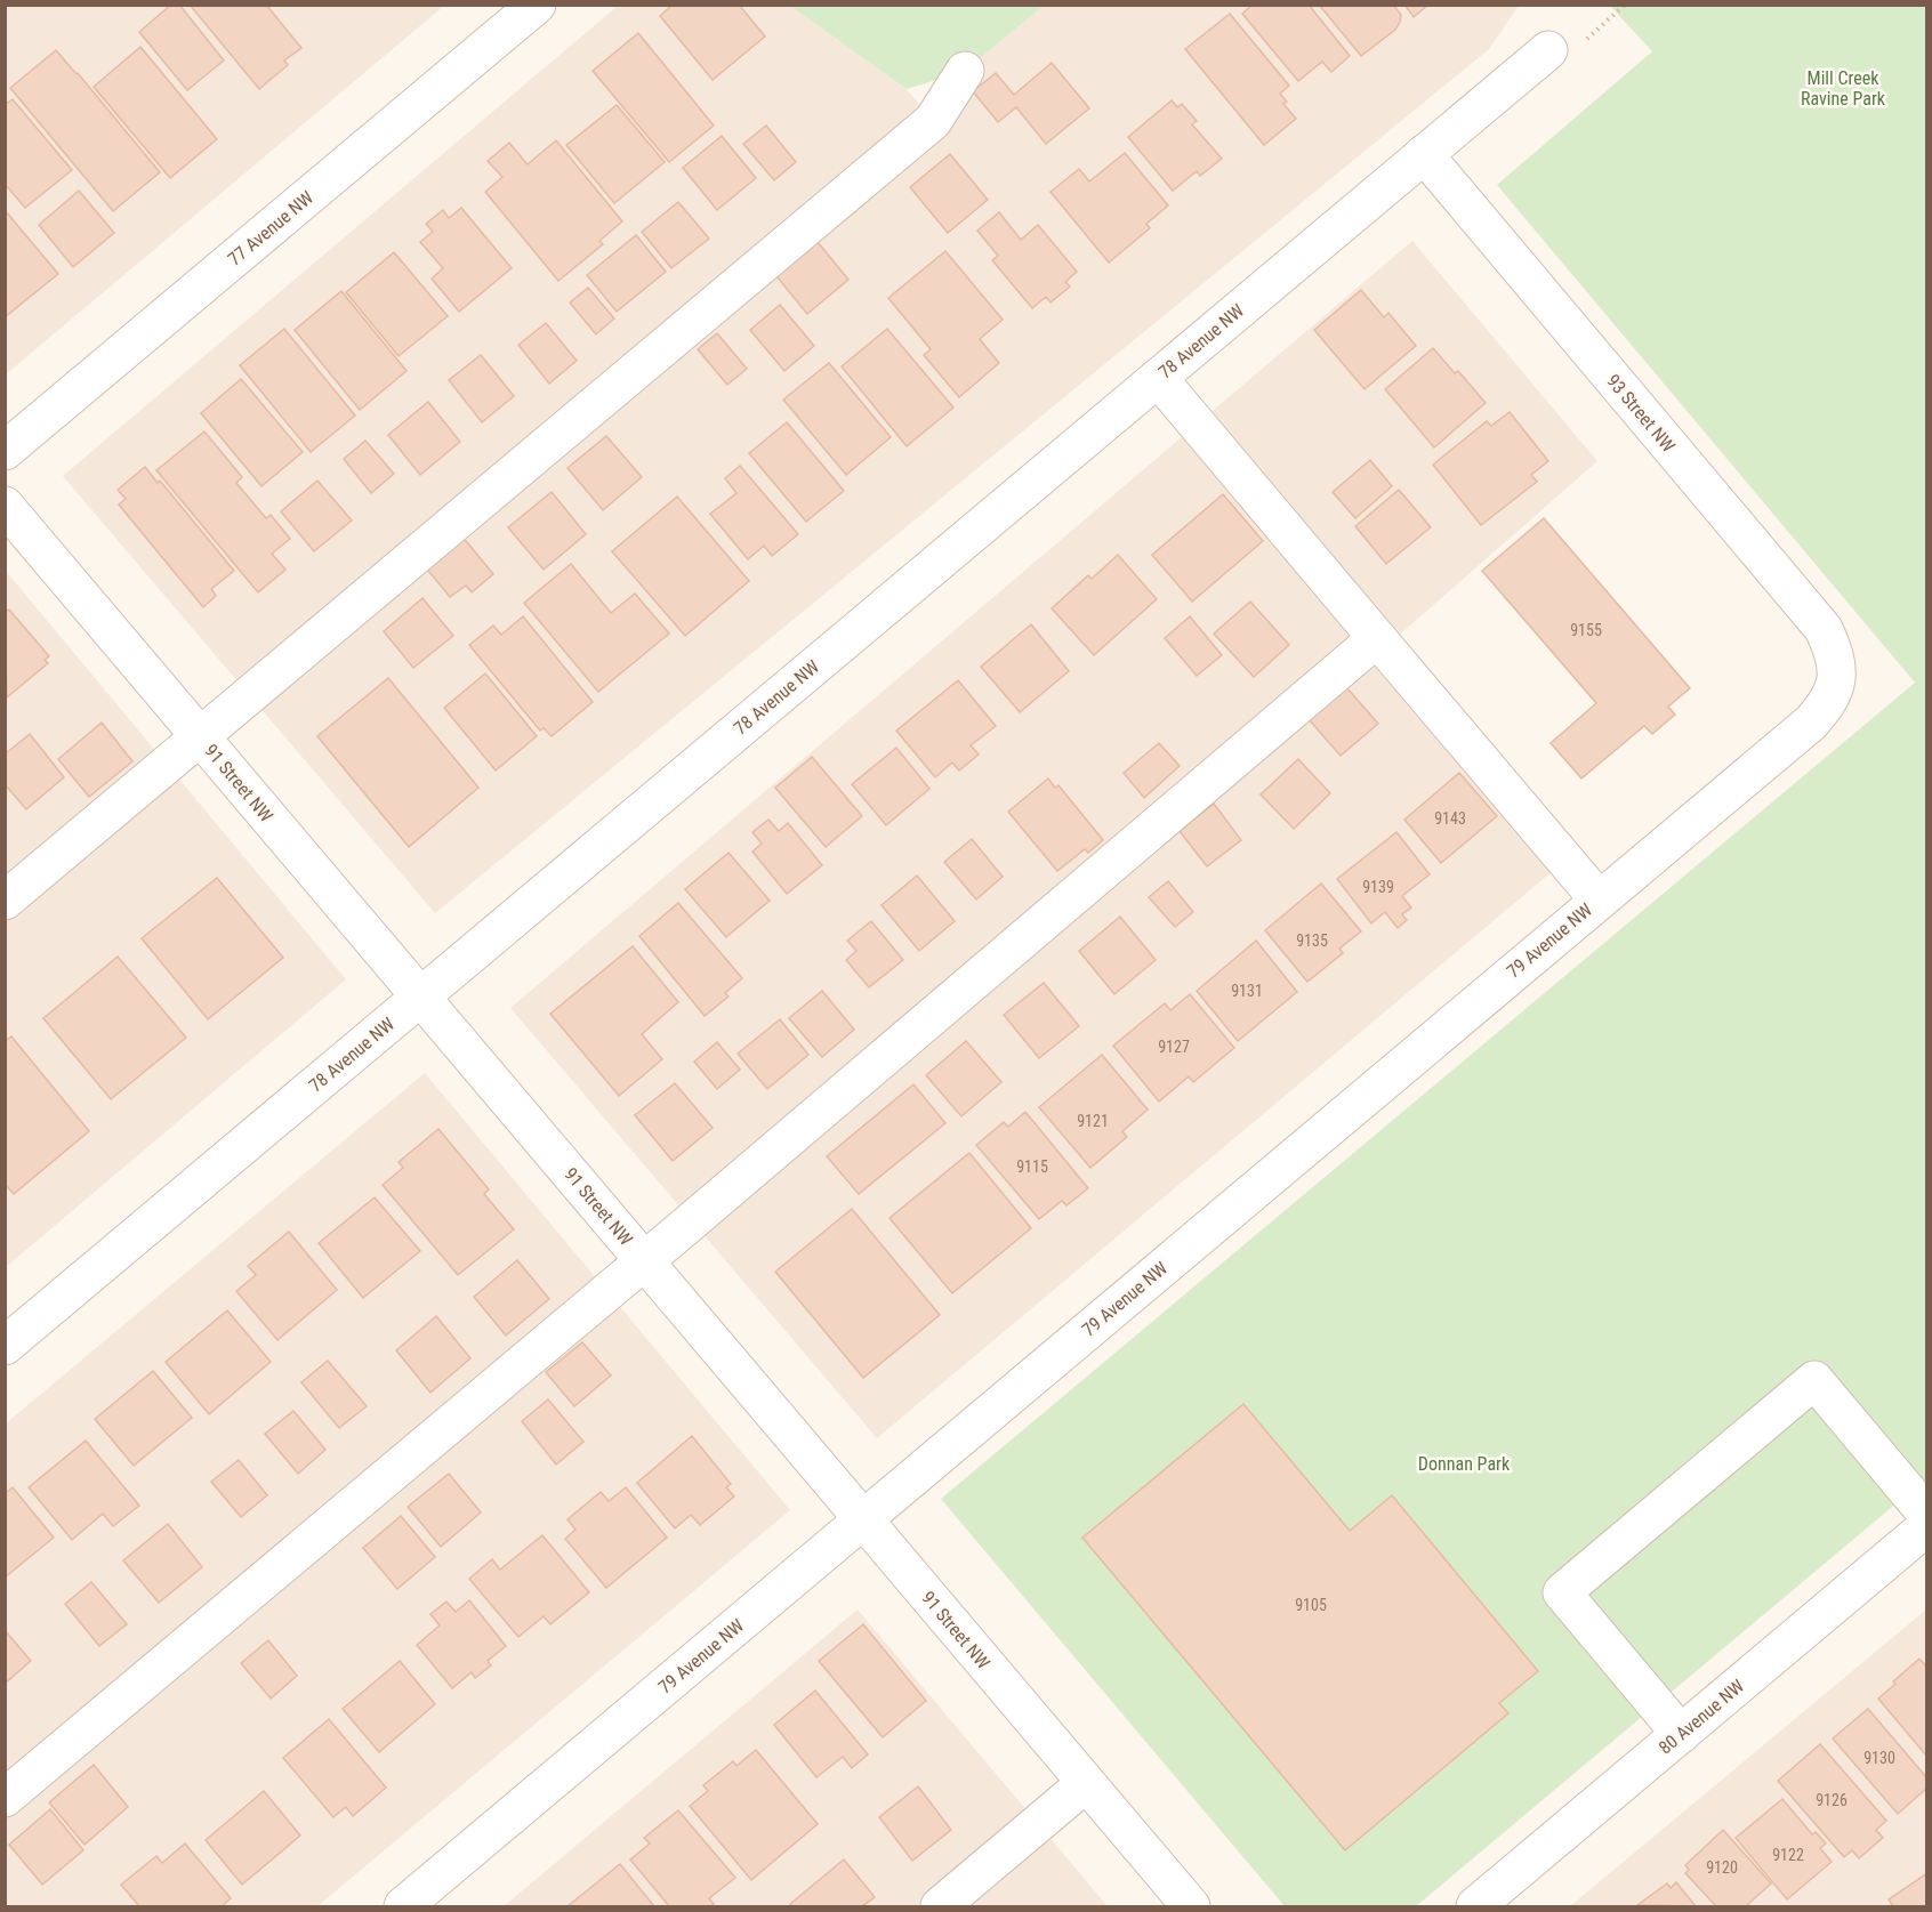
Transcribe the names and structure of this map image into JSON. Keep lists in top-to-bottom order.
{
  "streets": {
    "street": [
      "77 Avenue NW",
      "78 Avenue NW",
      "93 Street NW",
      "91 Street NW",
      "79 Avenue NW",
      "80 Avenue NW"
    ]
  },
  "crossings": [
    ["78 Avenue NW", "93 Street NW"],
    ["78 Avenue NW", "91 Street NW"],
    ["93 Street NW", "79 Avenue NW"],
    ["91 Street NW", "79 Avenue NW"]
  ],
  "parks": ["Mill Creek Ravine Park", "Donnan Park"],
  "house_numbers": [
    "9155",
    "9143",
    "9139",
    "9135",
    "9131",
    "9127",
    "9121",
    "9115",
    "9105",
    "9130",
    "9126",
    "9122",
    "9120"
  ]
}
